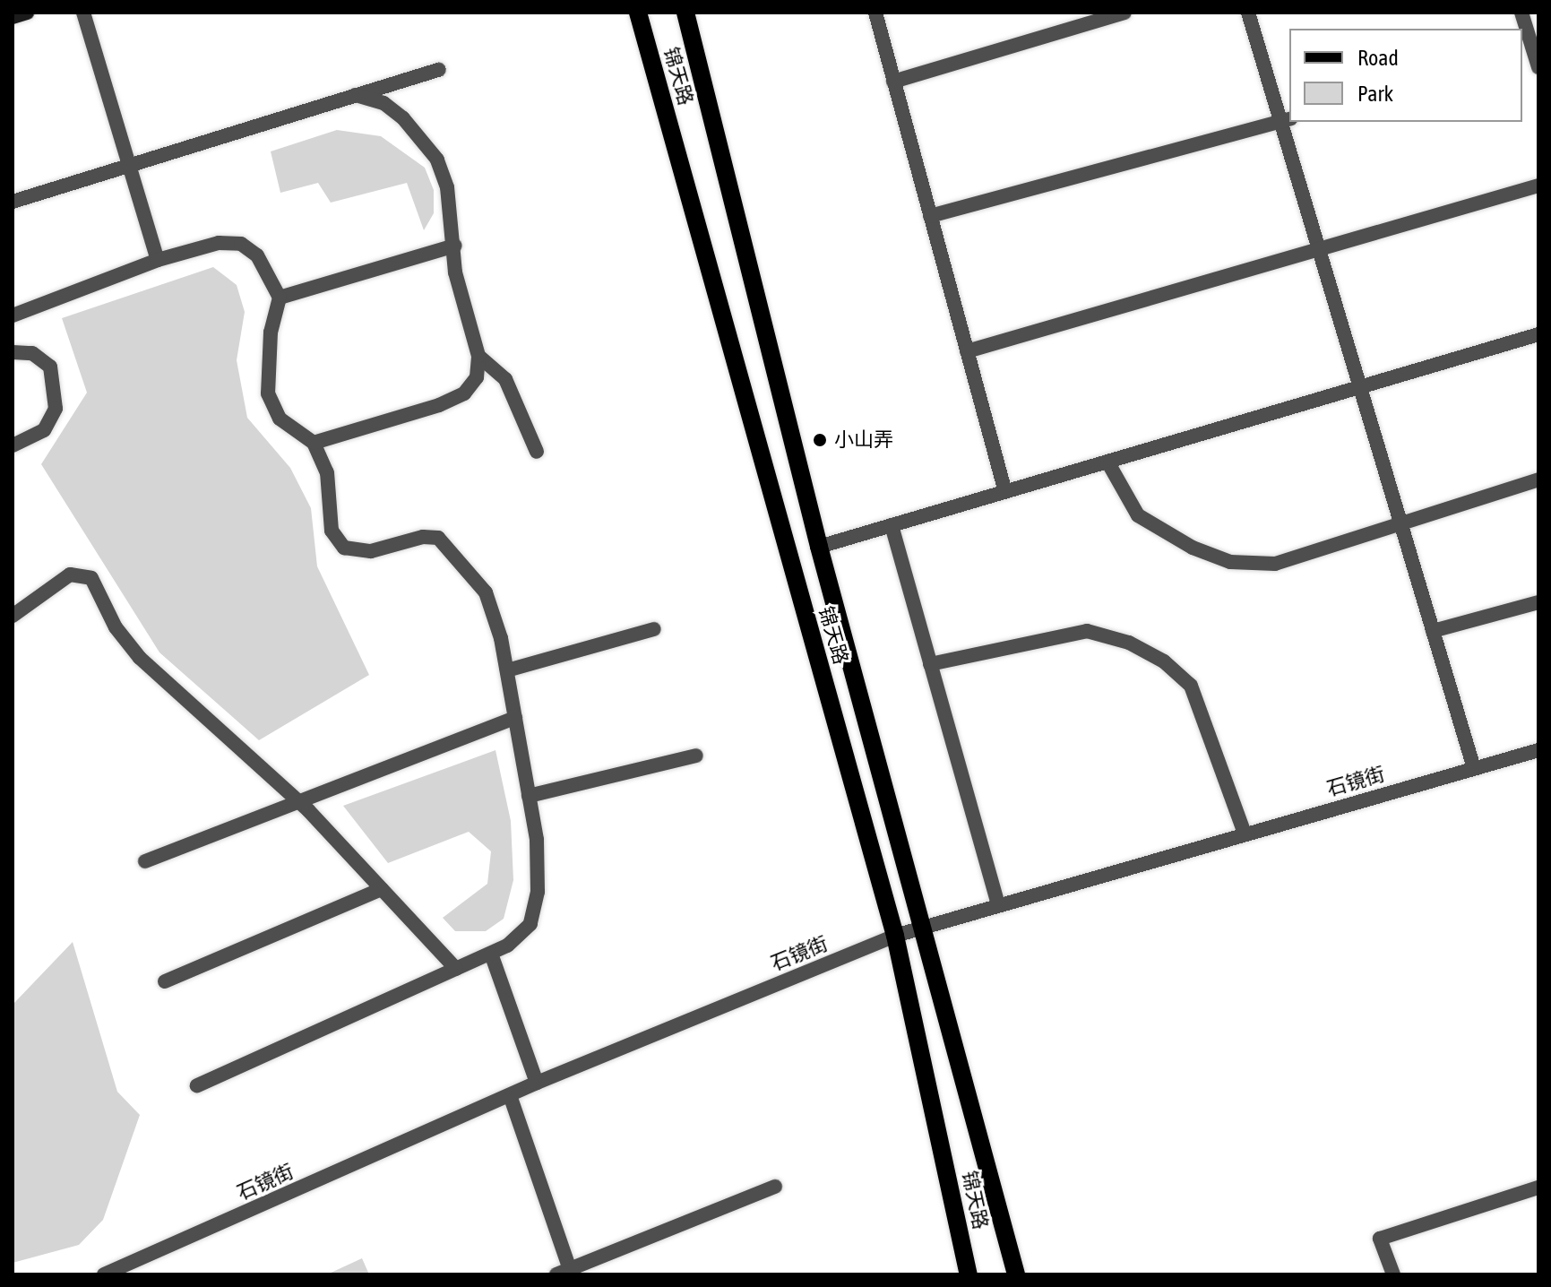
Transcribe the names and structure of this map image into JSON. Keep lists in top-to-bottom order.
{
  "streets": {
    "main road": ["锦天路"],
    "street": ["石镜街"]
  },
  "crossings": [
    ["锦天路", "石镜街"]
  ],
  "places": ["小山弄"],
  "legend": ["Road", "Park"]
}
